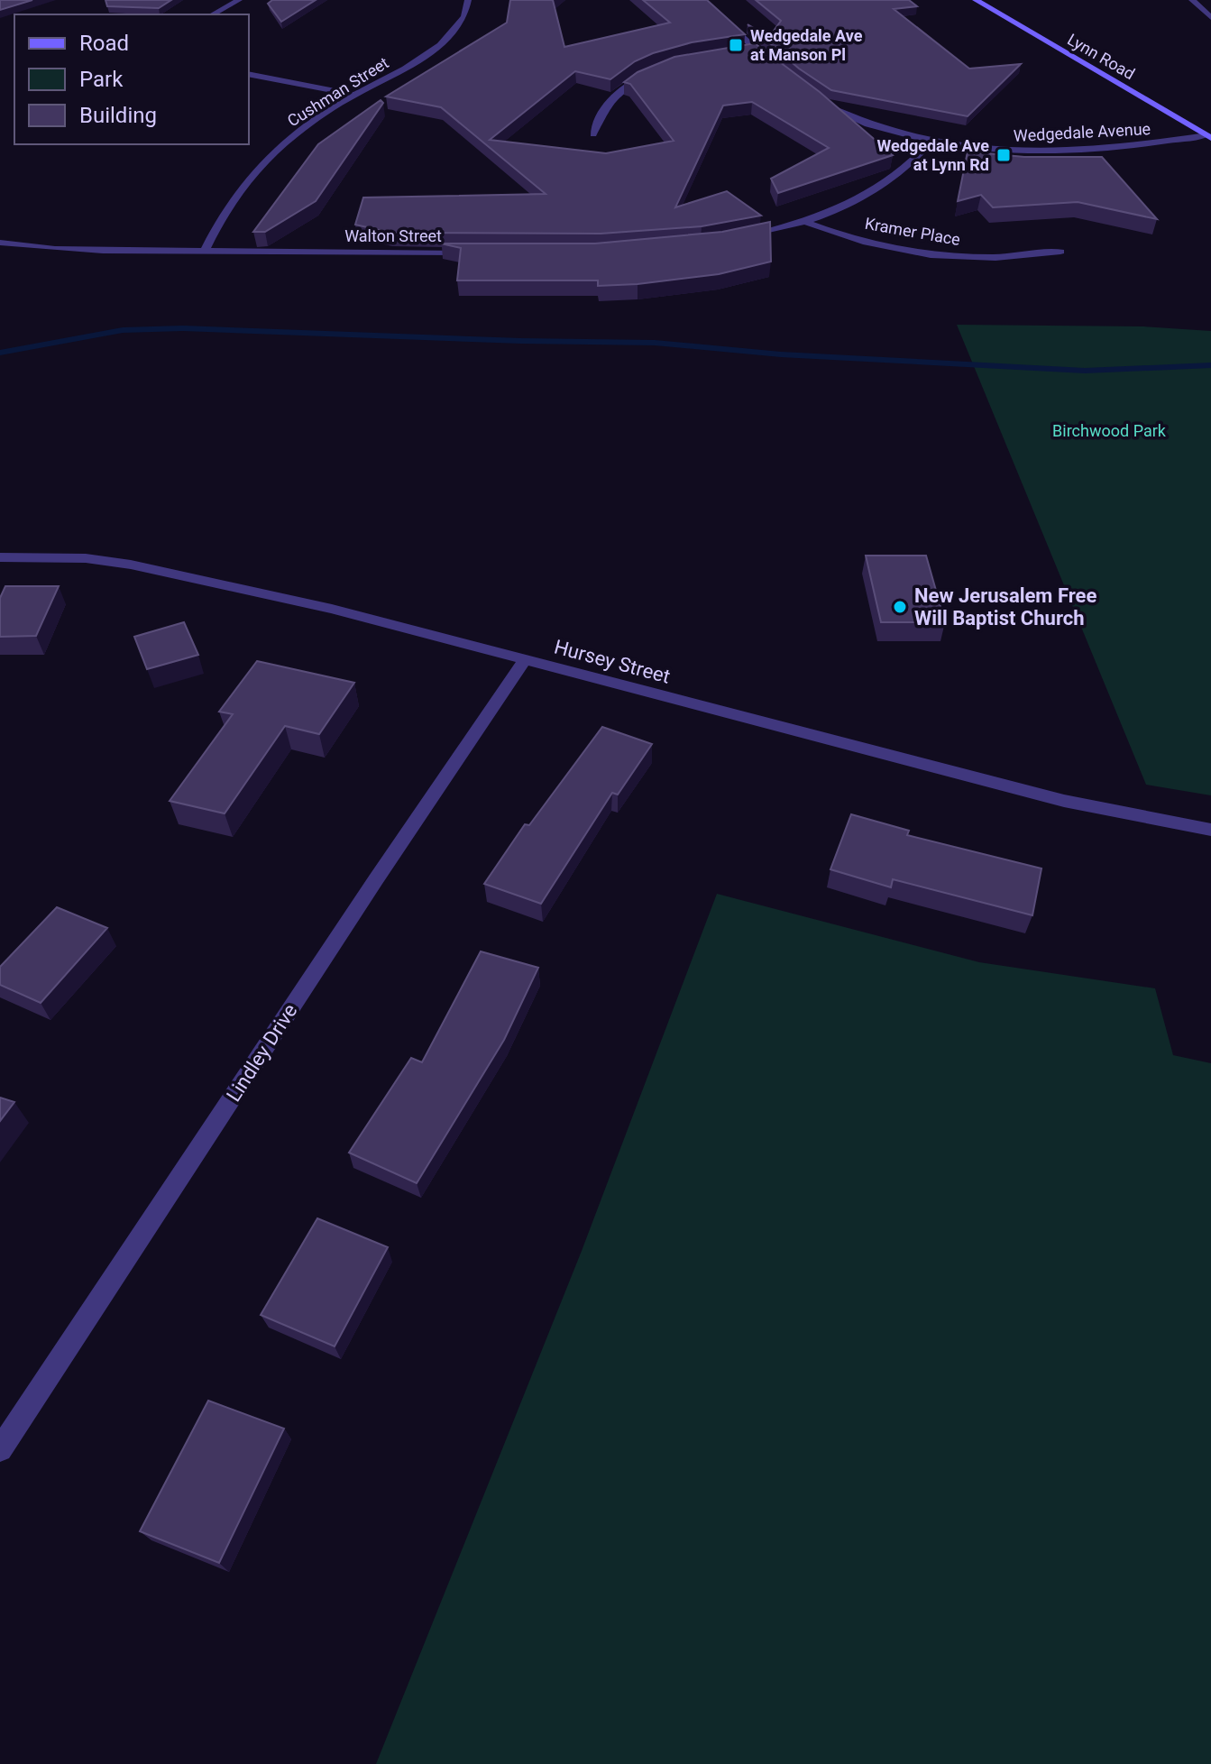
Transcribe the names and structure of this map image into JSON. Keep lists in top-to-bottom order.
{
  "streets": {
    "street": [
      "Lynn Road",
      "Cushman Street",
      "Wedgedale Avenue",
      "Kramer Place",
      "Walton Street",
      "Hursey Street",
      "Lindley Drive"
    ]
  },
  "crossings": [
    ["Lynn Road", "Wedgedale Avenue"],
    ["Cushman Street", "Walton Street"],
    ["Hursey Street", "Lindley Drive"]
  ],
  "parks": ["Birchwood Park"],
  "places": {
    "transit": ["Wedgedale Ave at Manson Pl", "Wedgedale Ave at Lynn Rd"],
    "other": ["New Jerusalem Free Will Baptist Church"]
  },
  "legend": ["Road", "Park", "Building"]
}
